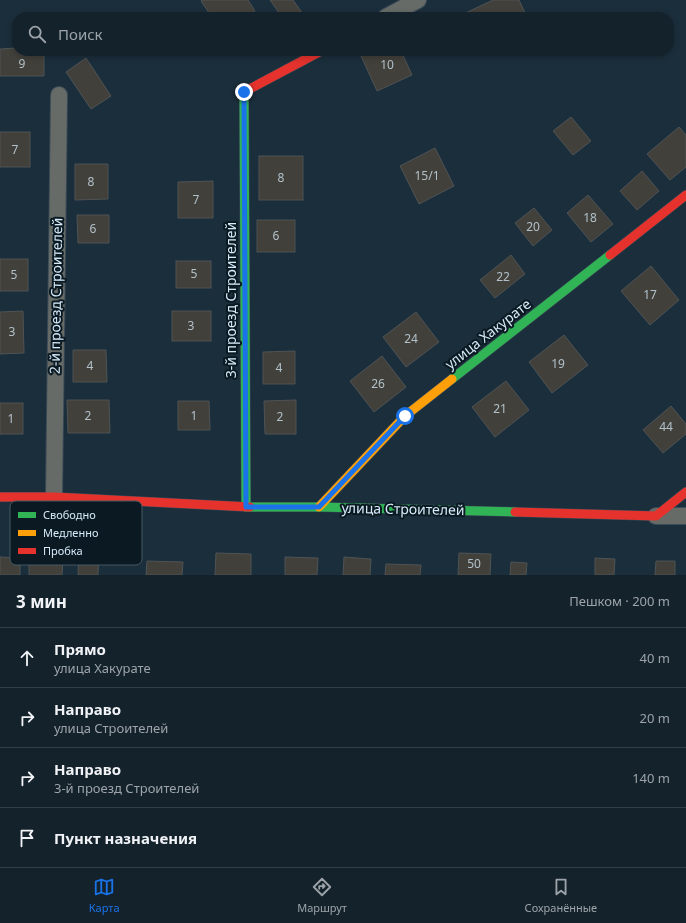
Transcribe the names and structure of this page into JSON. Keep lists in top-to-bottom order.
{
  "streets": {
    "street": [
      "2-й проезд Строителей",
      "3-й проезд Строителей",
      "улица Хакурате",
      "улица Строителей"
    ]
  },
  "crossings": [
    ["2-й проезд Строителей", "улица Строителей"],
    ["3-й проезд Строителей", "улица Строителей"],
    ["улица Хакурате", "улица Строителей"]
  ],
  "house_numbers": [
    "9",
    "10",
    "7",
    "15/1",
    "8",
    "8",
    "7",
    "18",
    "20",
    "6",
    "6",
    "5",
    "5",
    "22",
    "17",
    "3",
    "3",
    "24",
    "19",
    "4",
    "4",
    "26",
    "21",
    "2",
    "1",
    "2",
    "1",
    "44",
    "50"
  ],
  "legend": ["Свободно", "Медленно", "Пробка"],
  "page": {
    "search": "Поиск",
    "heading": ["3 мин", "Пешком · 200 m"],
    "list": [
      ["Прямо", "улица Хакурате", "40 m"],
      ["Направо", "улица Строителей", "20 m"],
      ["Направо", "3-й проезд Строителей", "140 m"],
      "Пункт назначения"
    ],
    "nav": ["Карта", "Маршрут", "Сохранённые"]
  }
}
